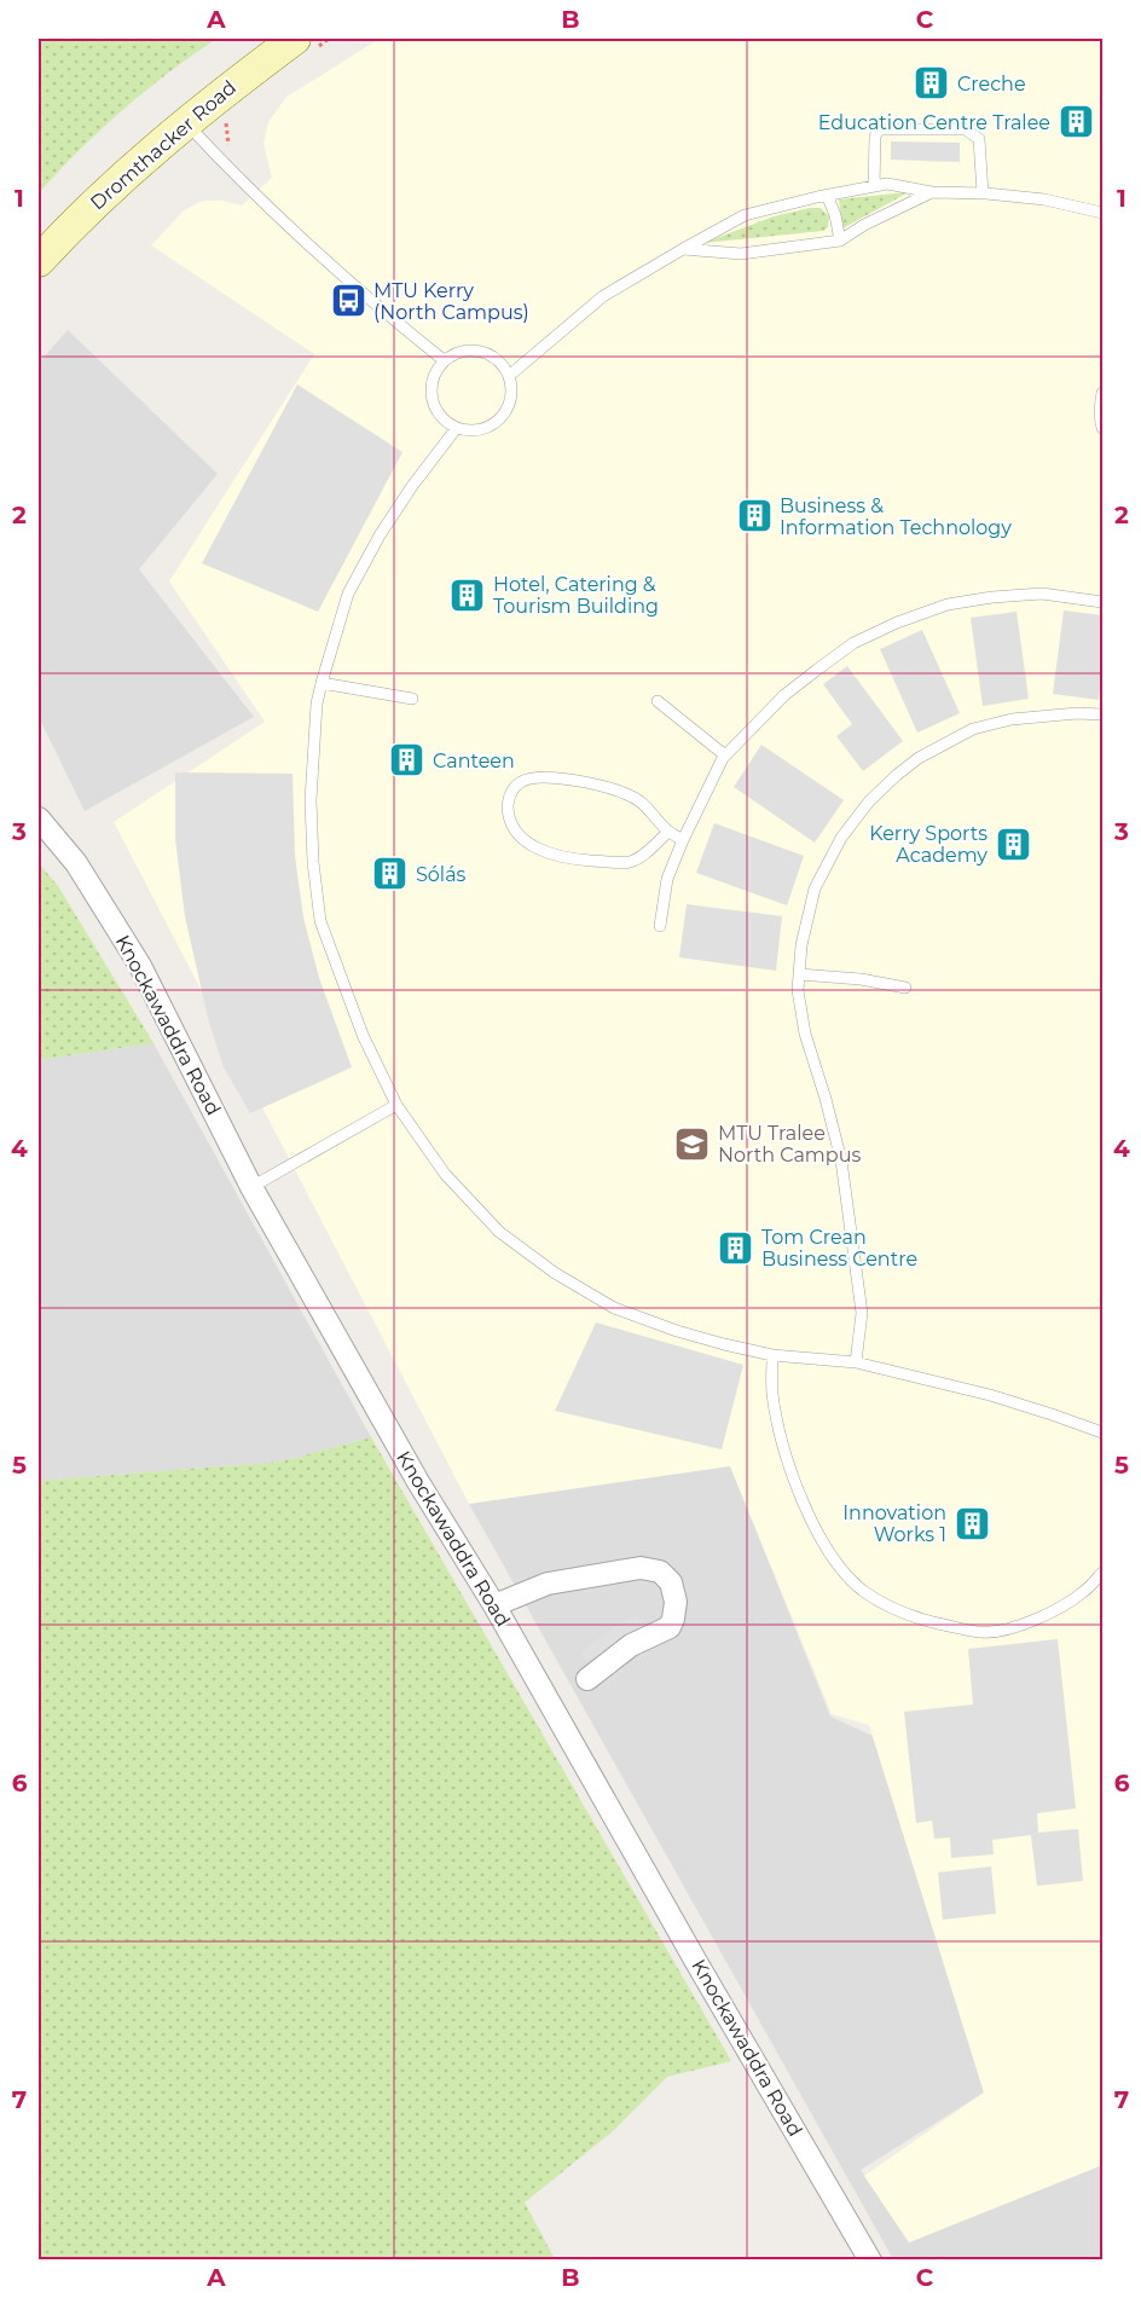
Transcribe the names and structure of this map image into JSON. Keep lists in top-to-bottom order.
{
  "streets": {
    "street": ["Dromthacker Road", "Knockawaddra Road"]
  },
  "places": {
    "building": [
      "Creche",
      "Education Centre Tralee",
      "Business & Information Technology",
      "Hotel, Catering & Tourism Building",
      "Canteen",
      "Kerry Sports Academy",
      "Sólás",
      "Tom Crean Business Centre",
      "Innovation Works 1"
    ],
    "bus stop": ["MTU Kerry (North Campus)"],
    "school or university": ["MTU Tralee North Campus"]
  },
  "grid": {
    "columns": ["A", "B", "C"],
    "rows": [
      "1",
      "2",
      "3",
      "4",
      "5",
      "6",
      "7"
    ]
  }
}
